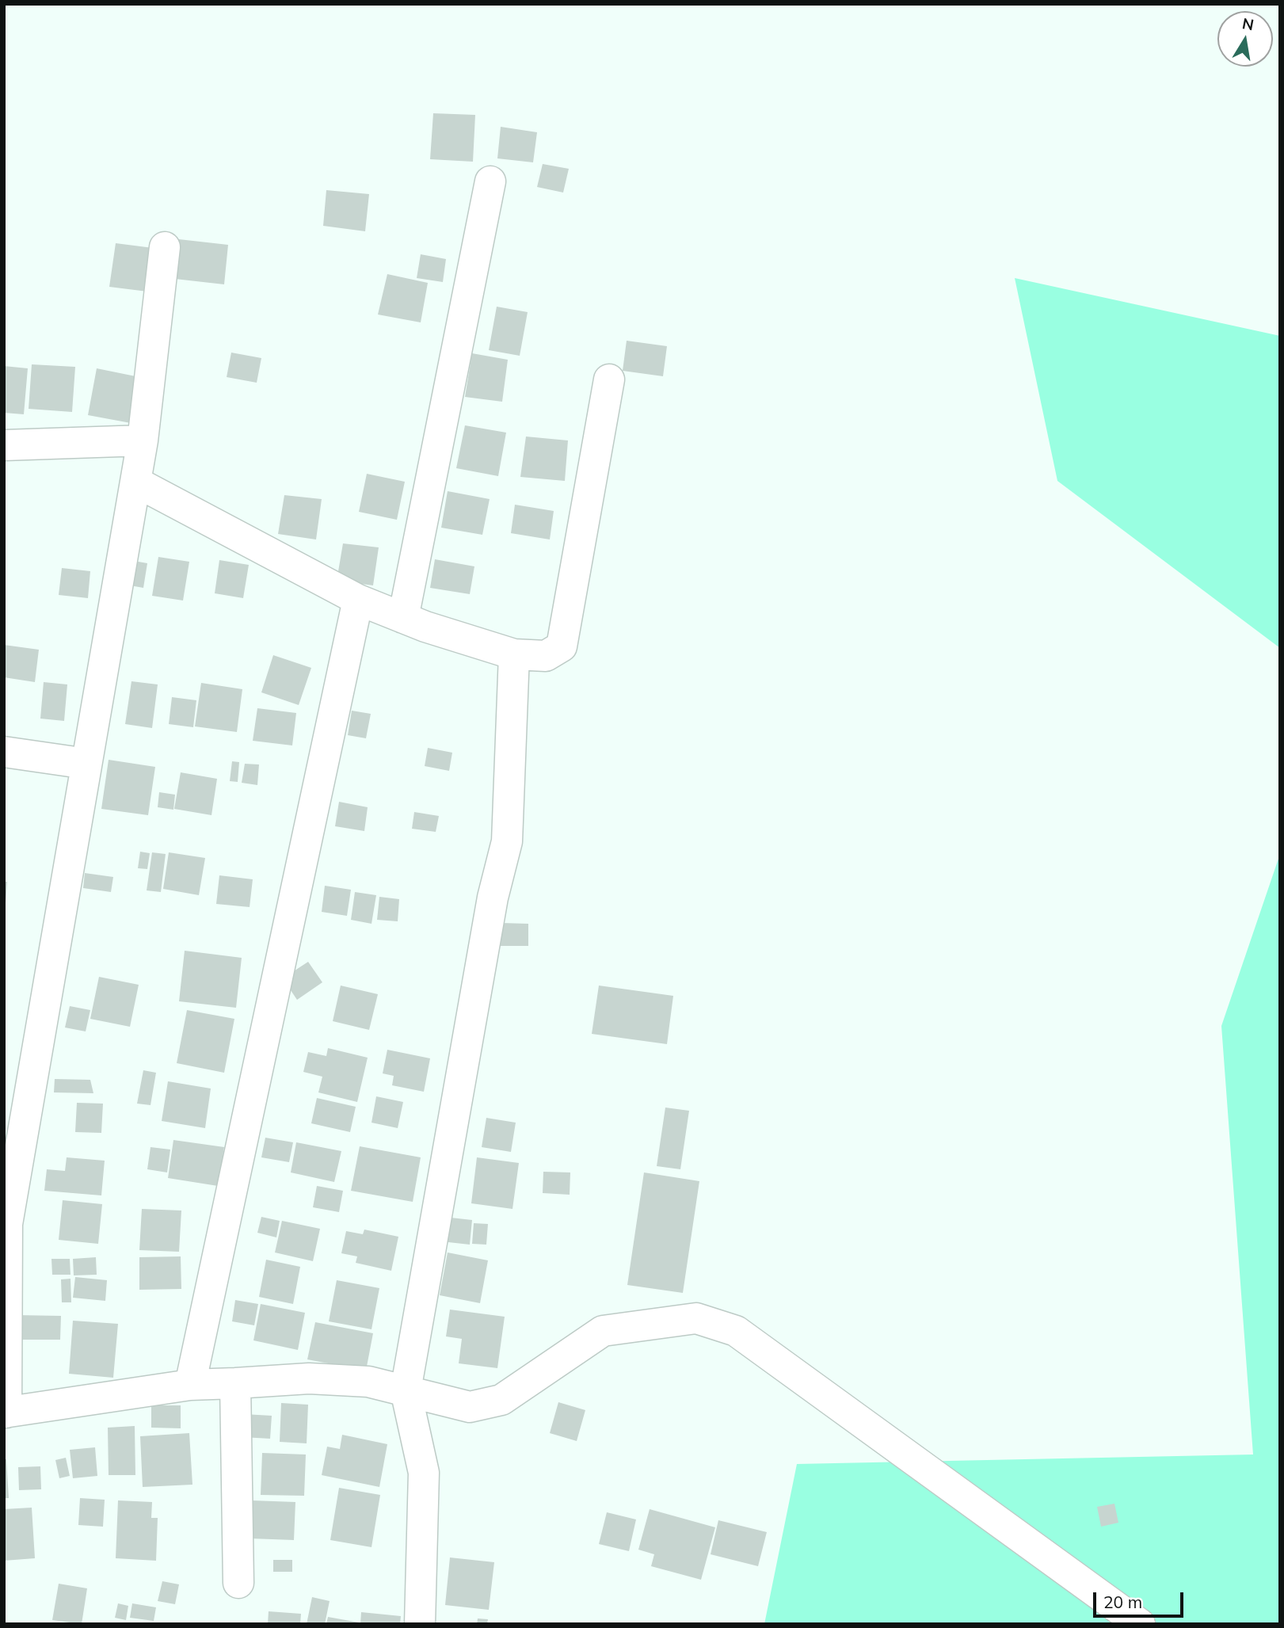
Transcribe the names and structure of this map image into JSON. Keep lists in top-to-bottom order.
{
  "scale_bar": "20 m",
  "north": "top"
}
